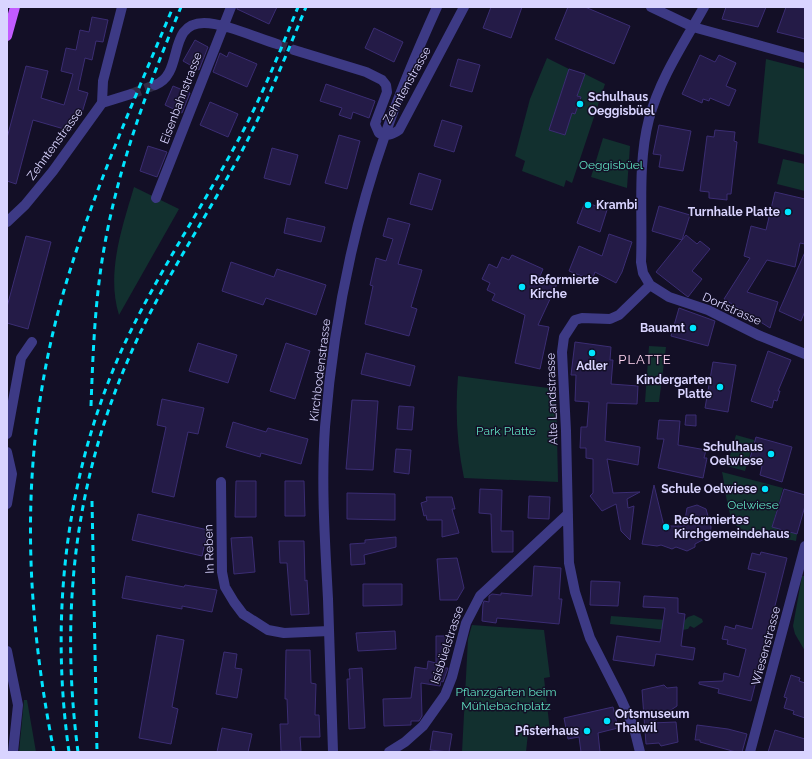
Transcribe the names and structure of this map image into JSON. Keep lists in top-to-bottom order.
{
  "streets": {
    "street": [
      "Zehntenstrasse",
      "Eisenbahnstrasse",
      "Dorfstrasse",
      "Kirchbodenstrasse",
      "Alte Landstrasse",
      "In Reben",
      "Isisbüelstrasse",
      "Wiesenstrasse"
    ]
  },
  "crossings": [
    ["Zehntenstrasse", "Kirchbodenstrasse"],
    ["Dorfstrasse", "Alte Landstrasse"],
    ["Kirchbodenstrasse", "In Reben"],
    ["Alte Landstrasse", "Isisbüelstrasse"]
  ],
  "districts": ["PLATTE"],
  "parks": [
    "Oeggisbüel",
    "Park Platte",
    "Oelwiese",
    "Pflanzgärten beim Mühlebachplatz"
  ],
  "places": [
    "Schulhaus Oeggisbüel",
    "Krambi",
    "Turnhalle Platte",
    "Reformierte Kirche",
    "Bauamt",
    "Adler",
    "Kindergarten Platte",
    "Schulhaus Oelwiese",
    "Schule Oelwiese",
    "Reformiertes Kirchgemeindehaus",
    "Ortsmuseum Thalwil",
    "Pfisterhaus"
  ]
}
